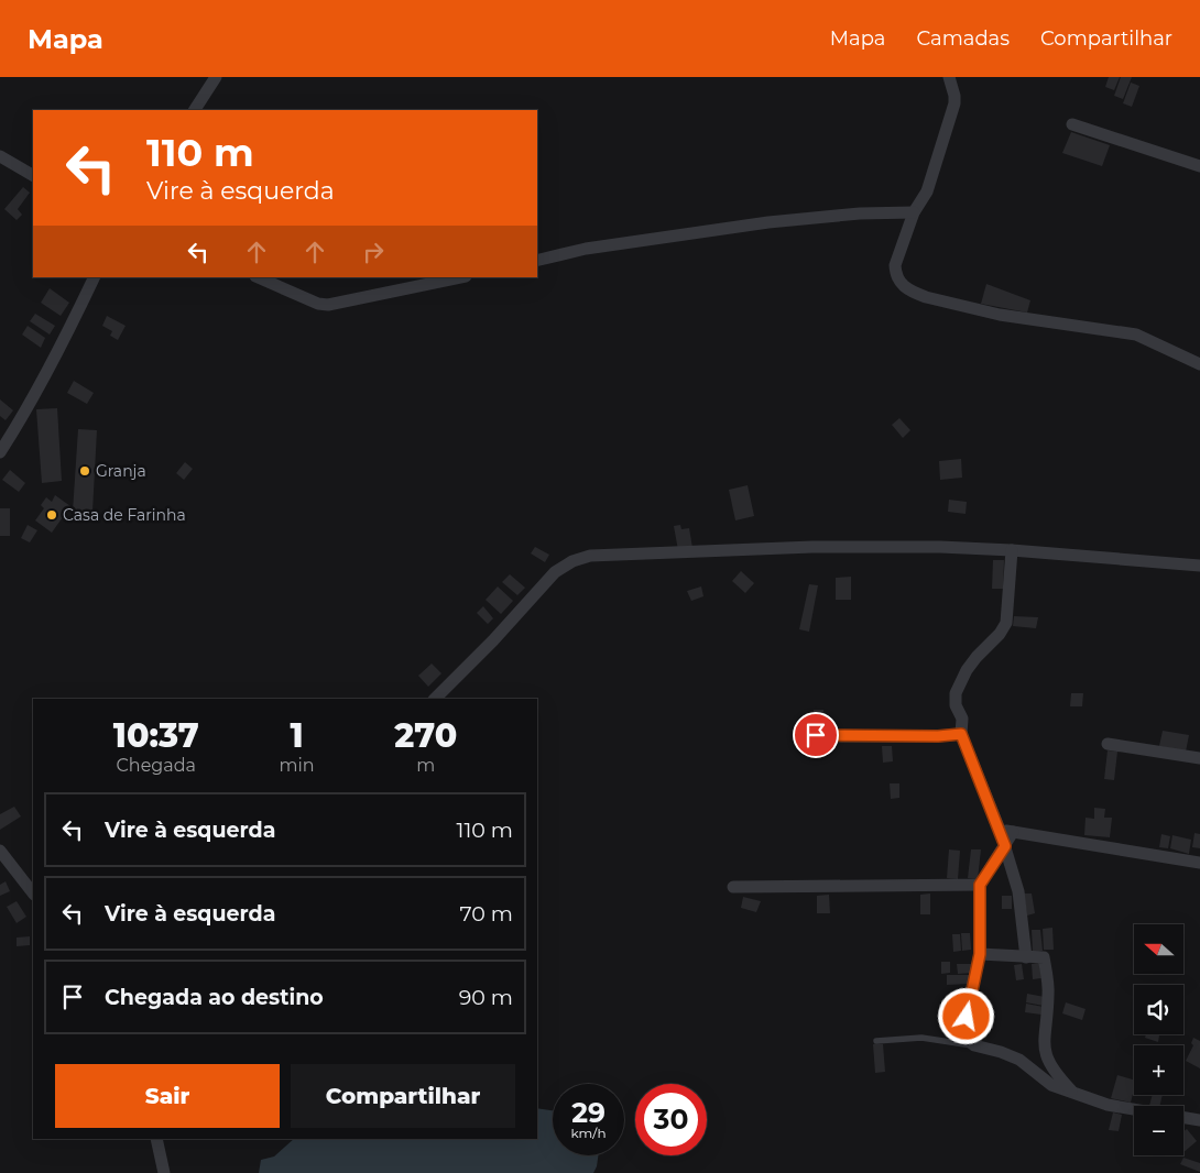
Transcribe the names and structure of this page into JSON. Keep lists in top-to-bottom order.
{
  "places": ["Granja", "Casa de Farinha"],
  "north": "left",
  "page": {
    "header": "Mapa",
    "nav": ["Mapa", "Camadas", "Compartilhar"],
    "turn": ["110 m", "Vire à esquerda"],
    "eta": [
      "10:37",
      "Chegada",
      "1",
      "min",
      "270",
      "m"
    ],
    "list": [
      {
        "name": "Vire à esquerda",
        "value": "110 m"
      },
      {
        "name": "Vire à esquerda",
        "value": "70 m"
      },
      {
        "name": "Chegada ao destino",
        "value": "90 m"
      }
    ],
    "map_buttons": ["+", "−"],
    "buttons": ["Sair", "Compartilhar"],
    "speed": "29 km/h",
    "limit": "30"
  }
}
